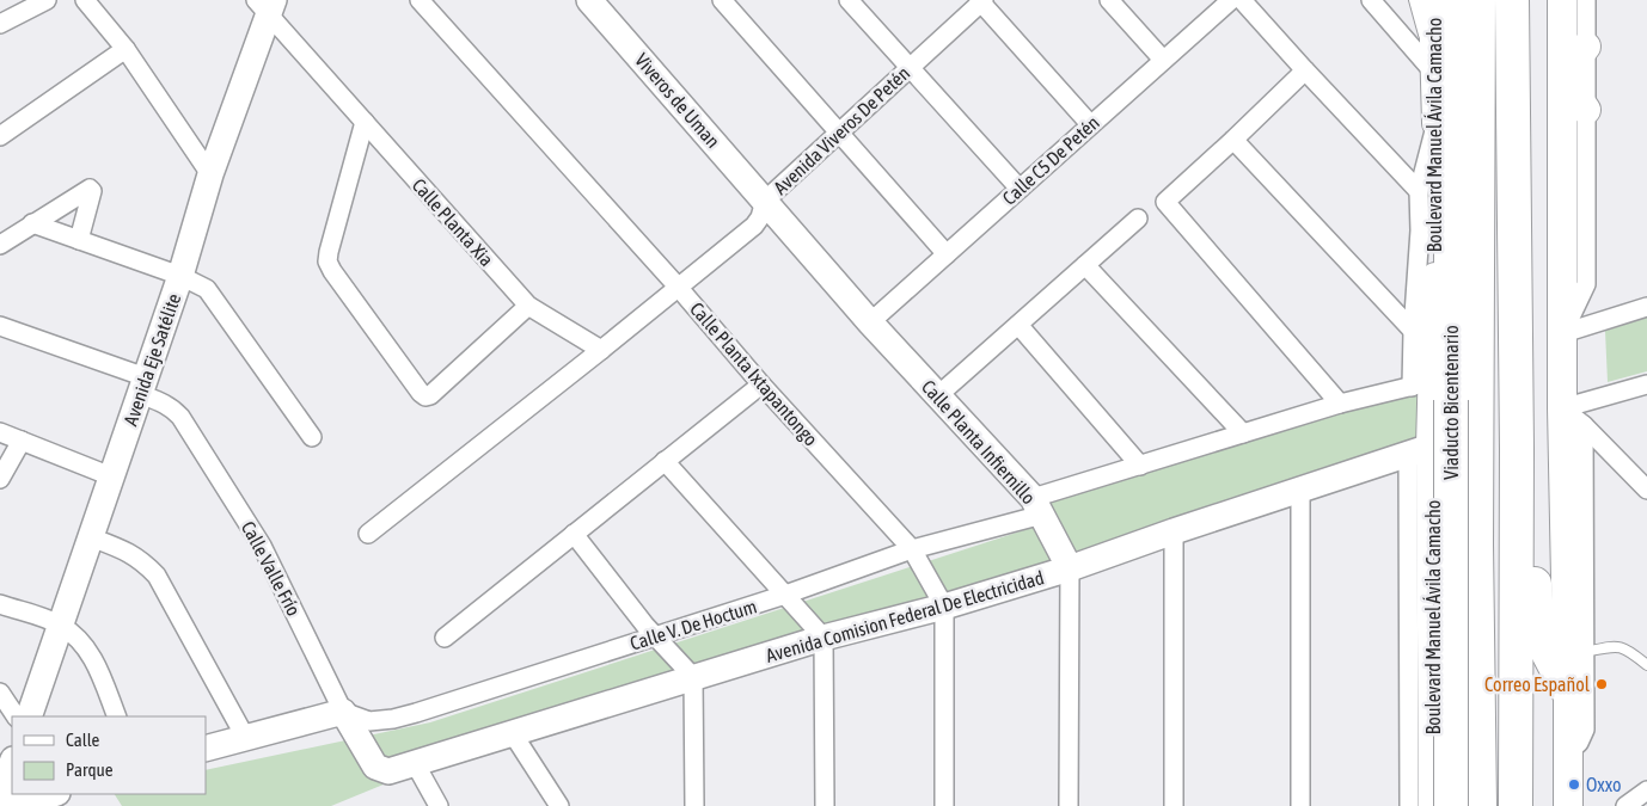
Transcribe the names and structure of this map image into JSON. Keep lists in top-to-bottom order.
{
  "streets": {
    "highway": ["Viaducto Bicentenario"],
    "main road": ["Boulevard Manuel Ávila Camacho"],
    "street": [
      "Viveros de Uman",
      "Avenida Viveros De Petén",
      "Calle C5 De Petén",
      "Calle Planta Xia",
      "Avenida Eje Satélite",
      "Calle Planta Ixtapantongo",
      "Calle Planta Infiernillo",
      "Calle Valle Frío",
      "Avenida Comision Federal De Electricidad",
      "Calle V. De Hoctum"
    ]
  },
  "crossings": [
    ["Viveros de Uman", "Avenida Viveros De Petén"],
    ["Viveros de Uman", "Calle Planta Infiernillo"],
    ["Avenida Viveros De Petén", "Calle Planta Ixtapantongo"],
    ["Avenida Viveros De Petén", "Calle Planta Infiernillo"],
    ["Boulevard Manuel Ávila Camacho", "Avenida Comision Federal De Electricidad"],
    ["Boulevard Manuel Ávila Camacho", "Calle V. De Hoctum"],
    ["Calle C5 De Petén", "Calle Planta Infiernillo"],
    ["Calle Planta Xia", "Avenida Eje Satélite"],
    ["Avenida Eje Satélite", "Calle Valle Frío"],
    ["Calle Planta Ixtapantongo", "Avenida Comision Federal De Electricidad"],
    ["Calle Planta Ixtapantongo", "Calle V. De Hoctum"],
    ["Calle Planta Infiernillo", "Avenida Comision Federal De Electricidad"],
    ["Calle Planta Infiernillo", "Calle V. De Hoctum"],
    ["Calle Valle Frío", "Avenida Comision Federal De Electricidad"],
    ["Calle Valle Frío", "Calle V. De Hoctum"]
  ],
  "places": ["Correo Español", "Oxxo"],
  "legend": ["Calle", "Parque"]
}
